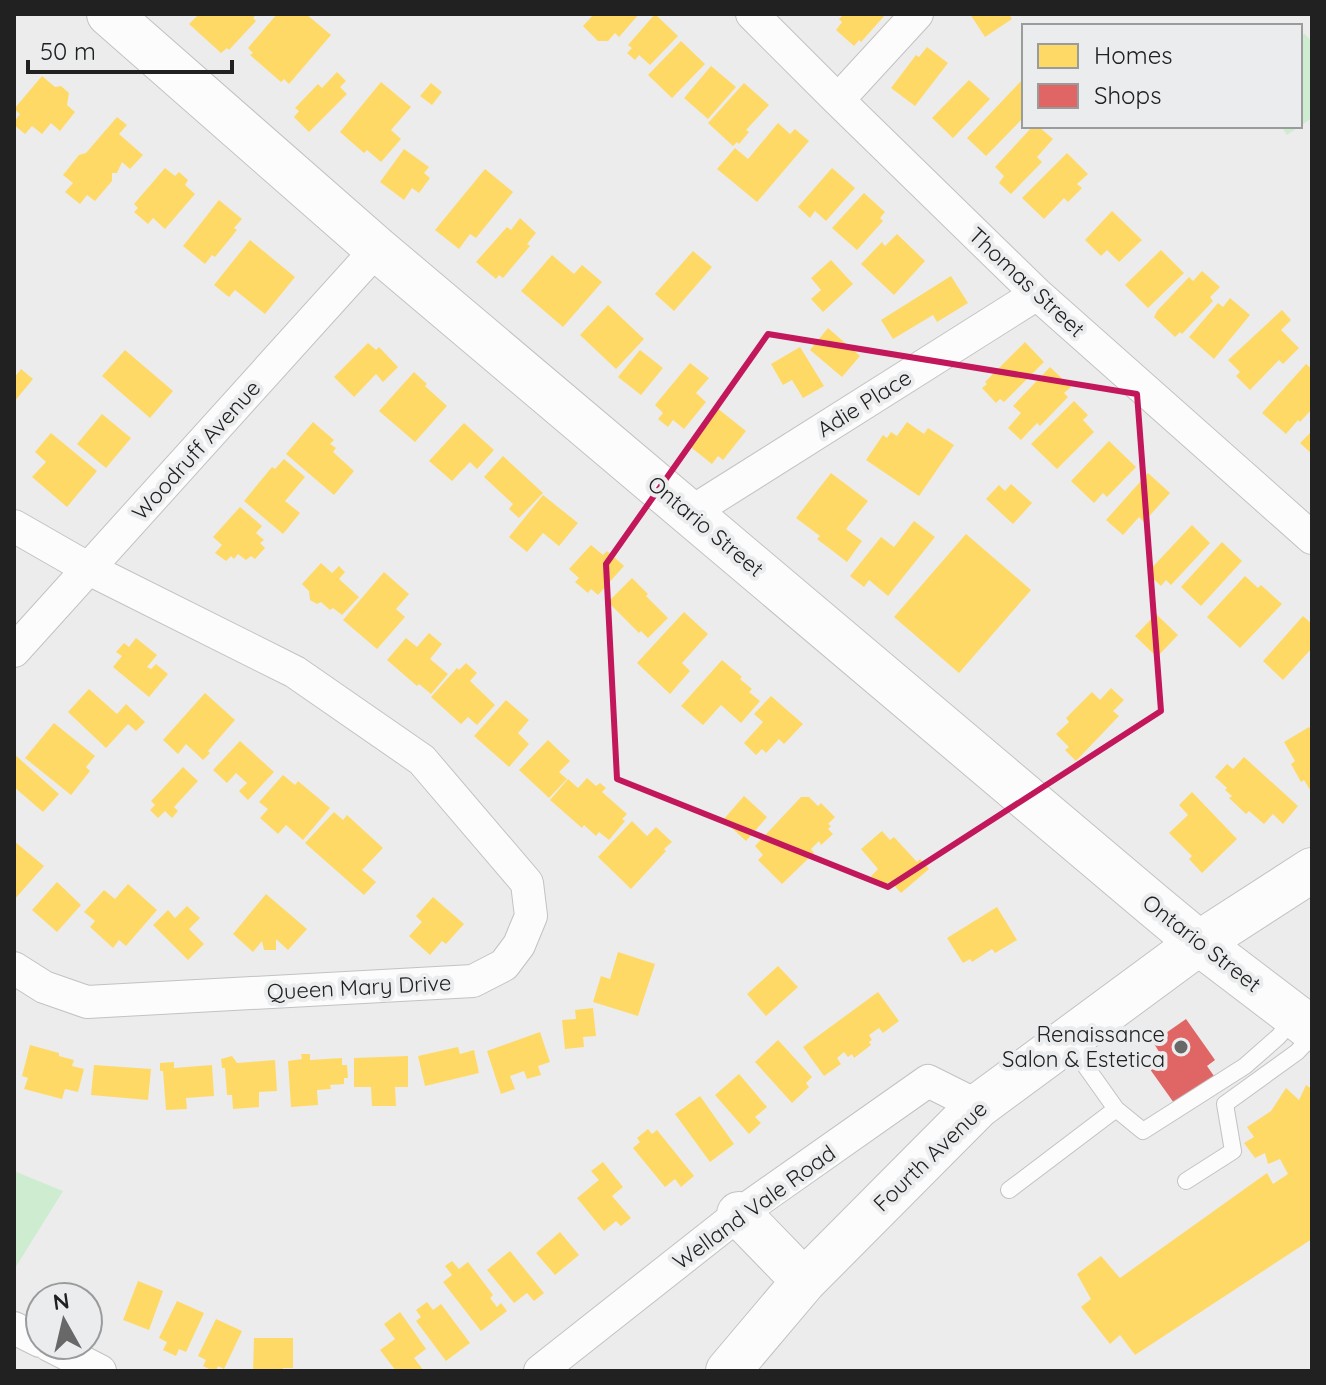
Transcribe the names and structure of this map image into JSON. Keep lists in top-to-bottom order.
{
  "streets": {
    "main road": ["Ontario Street", "Fourth Avenue"],
    "street": [
      "Thomas Street",
      "Adie Place",
      "Woodruff Avenue",
      "Queen Mary Drive",
      "Welland Vale Road"
    ]
  },
  "crossings": [
    ["Thomas Street", "Adie Place"],
    ["Adie Place", "Ontario Street"],
    ["Woodruff Avenue", "Ontario Street"],
    ["Woodruff Avenue", "Queen Mary Drive"],
    ["Ontario Street", "Fourth Avenue"],
    ["Fourth Avenue", "Welland Vale Road"]
  ],
  "places": ["Renaissance Salon & Estetica"],
  "legend": ["Homes", "Shops"],
  "scale_bar": "50 m",
  "north": "top"
}
